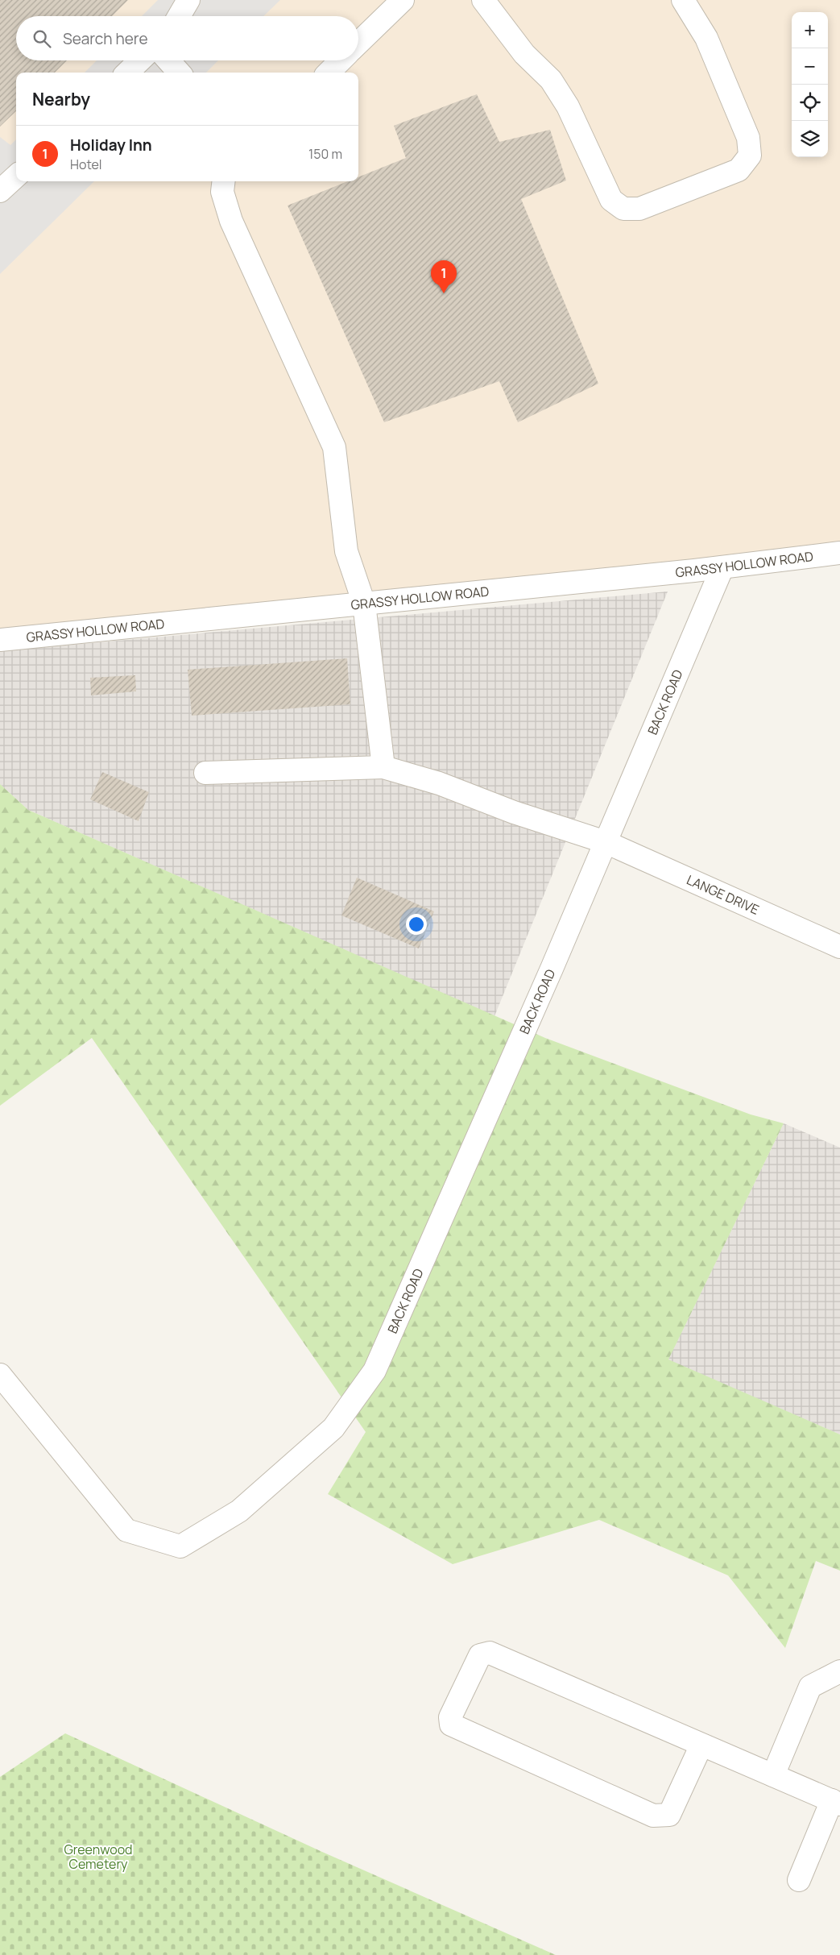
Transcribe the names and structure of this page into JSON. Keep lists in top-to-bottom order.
{
  "streets": {
    "street": ["GRASSY HOLLOW ROAD", "BACK ROAD", "LANGE DRIVE"]
  },
  "crossings": [
    ["GRASSY HOLLOW ROAD", "BACK ROAD"],
    ["BACK ROAD", "LANGE DRIVE"]
  ],
  "parks": ["Greenwood Cemetery"],
  "page": {
    "map_buttons": ["+", "−"],
    "search": "Search here",
    "heading": "Nearby",
    "list": [
      {
        "mark": "1",
        "name": "Holiday Inn",
        "note": "Hotel",
        "value": "150 m"
      }
    ],
    "pins": "1"
  }
}
